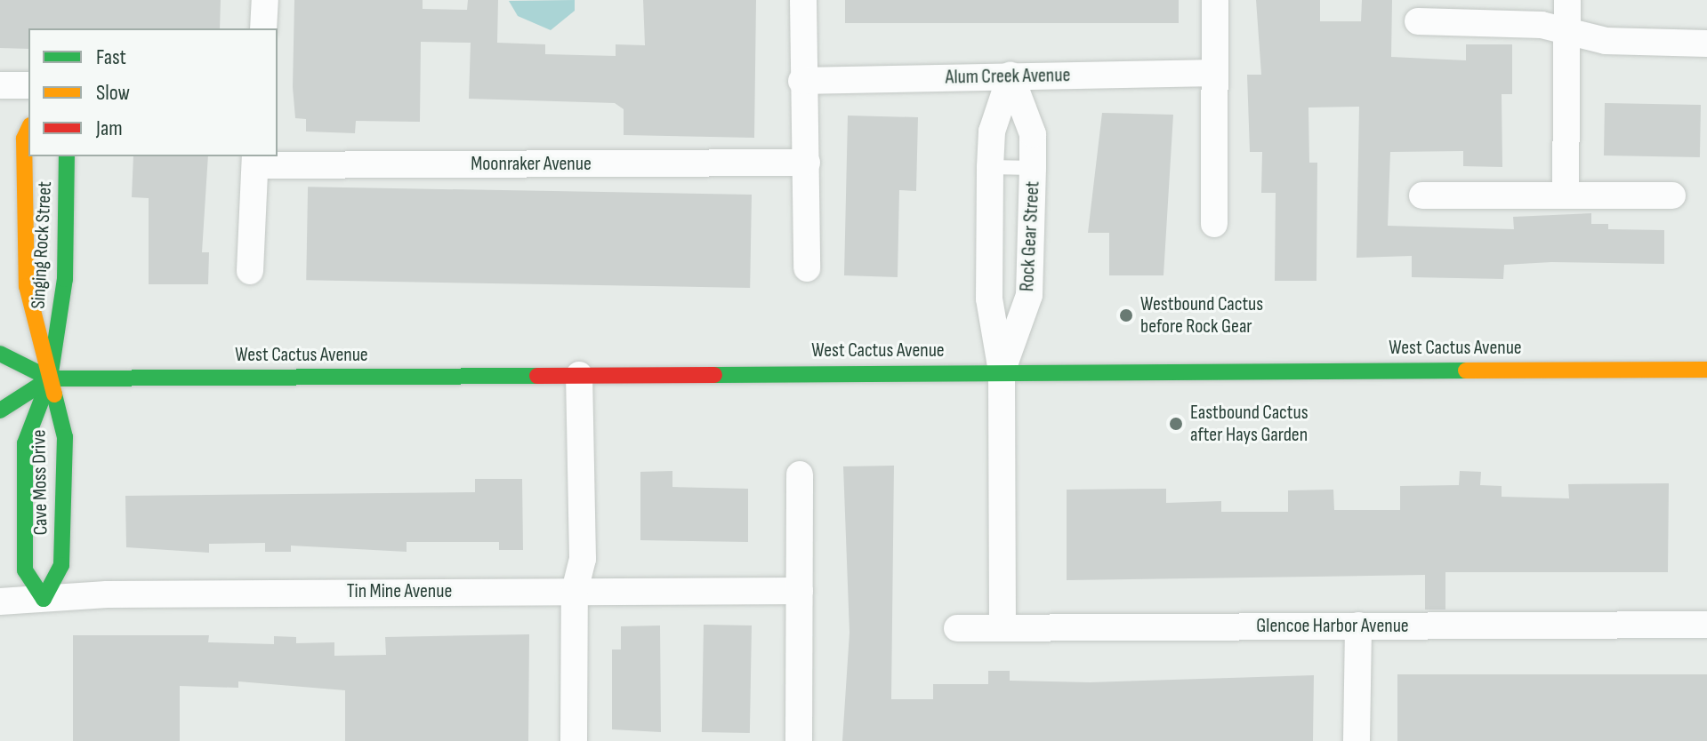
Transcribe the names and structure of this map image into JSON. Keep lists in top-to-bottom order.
{
  "streets": {
    "main road": ["Singing Rock Street", "West Cactus Avenue", "Cave Moss Drive"],
    "street": [
      "Alum Creek Avenue",
      "Moonraker Avenue",
      "Rock Gear Street",
      "Tin Mine Avenue",
      "Glencoe Harbor Avenue"
    ]
  },
  "crossings": [
    ["Alum Creek Avenue", "Rock Gear Street"],
    ["Rock Gear Street", "West Cactus Avenue"],
    ["Singing Rock Street", "West Cactus Avenue"],
    ["Singing Rock Street", "Cave Moss Drive"],
    ["West Cactus Avenue", "Cave Moss Drive"],
    ["Cave Moss Drive", "Tin Mine Avenue"]
  ],
  "places": ["Westbound Cactus before Rock Gear", "Eastbound Cactus after Hays Garden"],
  "legend": ["Fast", "Slow", "Jam"]
}
